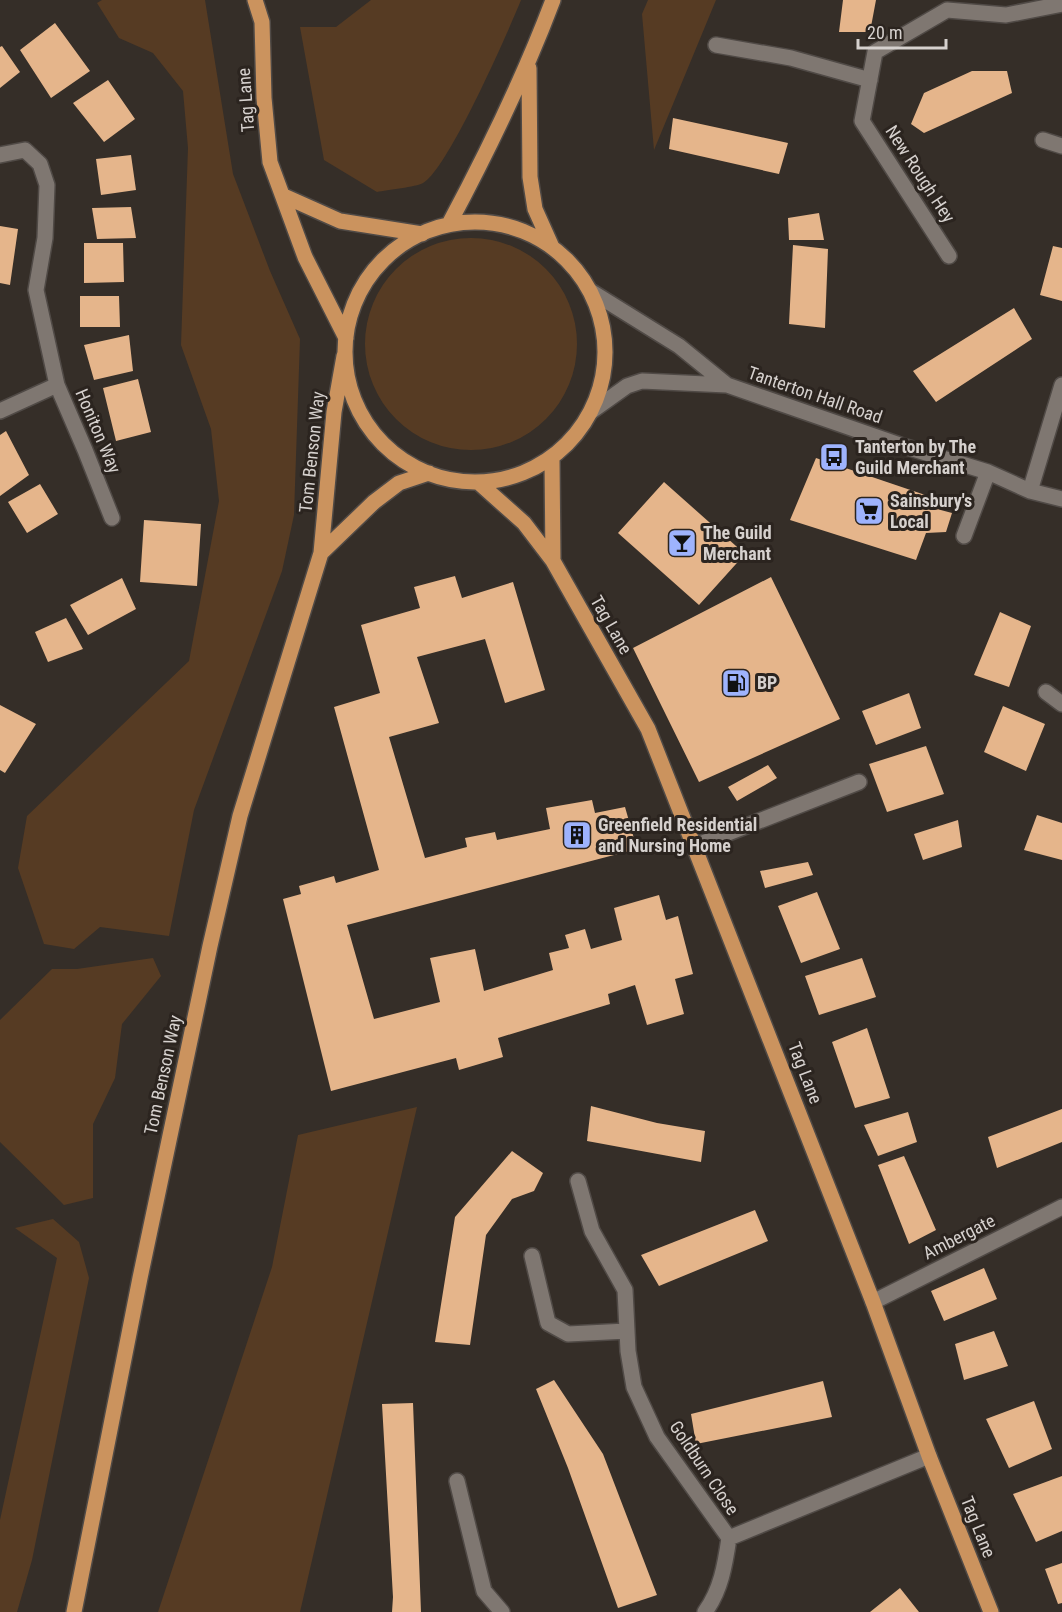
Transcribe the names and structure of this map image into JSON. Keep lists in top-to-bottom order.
{
  "streets": {
    "main road": ["Tag Lane", "Tom Benson Way"],
    "street": [
      "New Rough Hey",
      "Tanterton Hall Road",
      "Honiton Way",
      "Ambergate",
      "Goldburn Close"
    ]
  },
  "crossings": [
    ["Tag Lane", "Ambergate"],
    ["Tag Lane", "Goldburn Close"]
  ],
  "places": {
    "bus stop": ["Tanterton by The Guild Merchant"],
    "supermarket": ["Sainsbury's Local"],
    "bar": ["The Guild Merchant"],
    "fuel station": ["BP"],
    "building": ["Greenfield Residential and Nursing Home"]
  },
  "scale_bar": "20 m"
}
